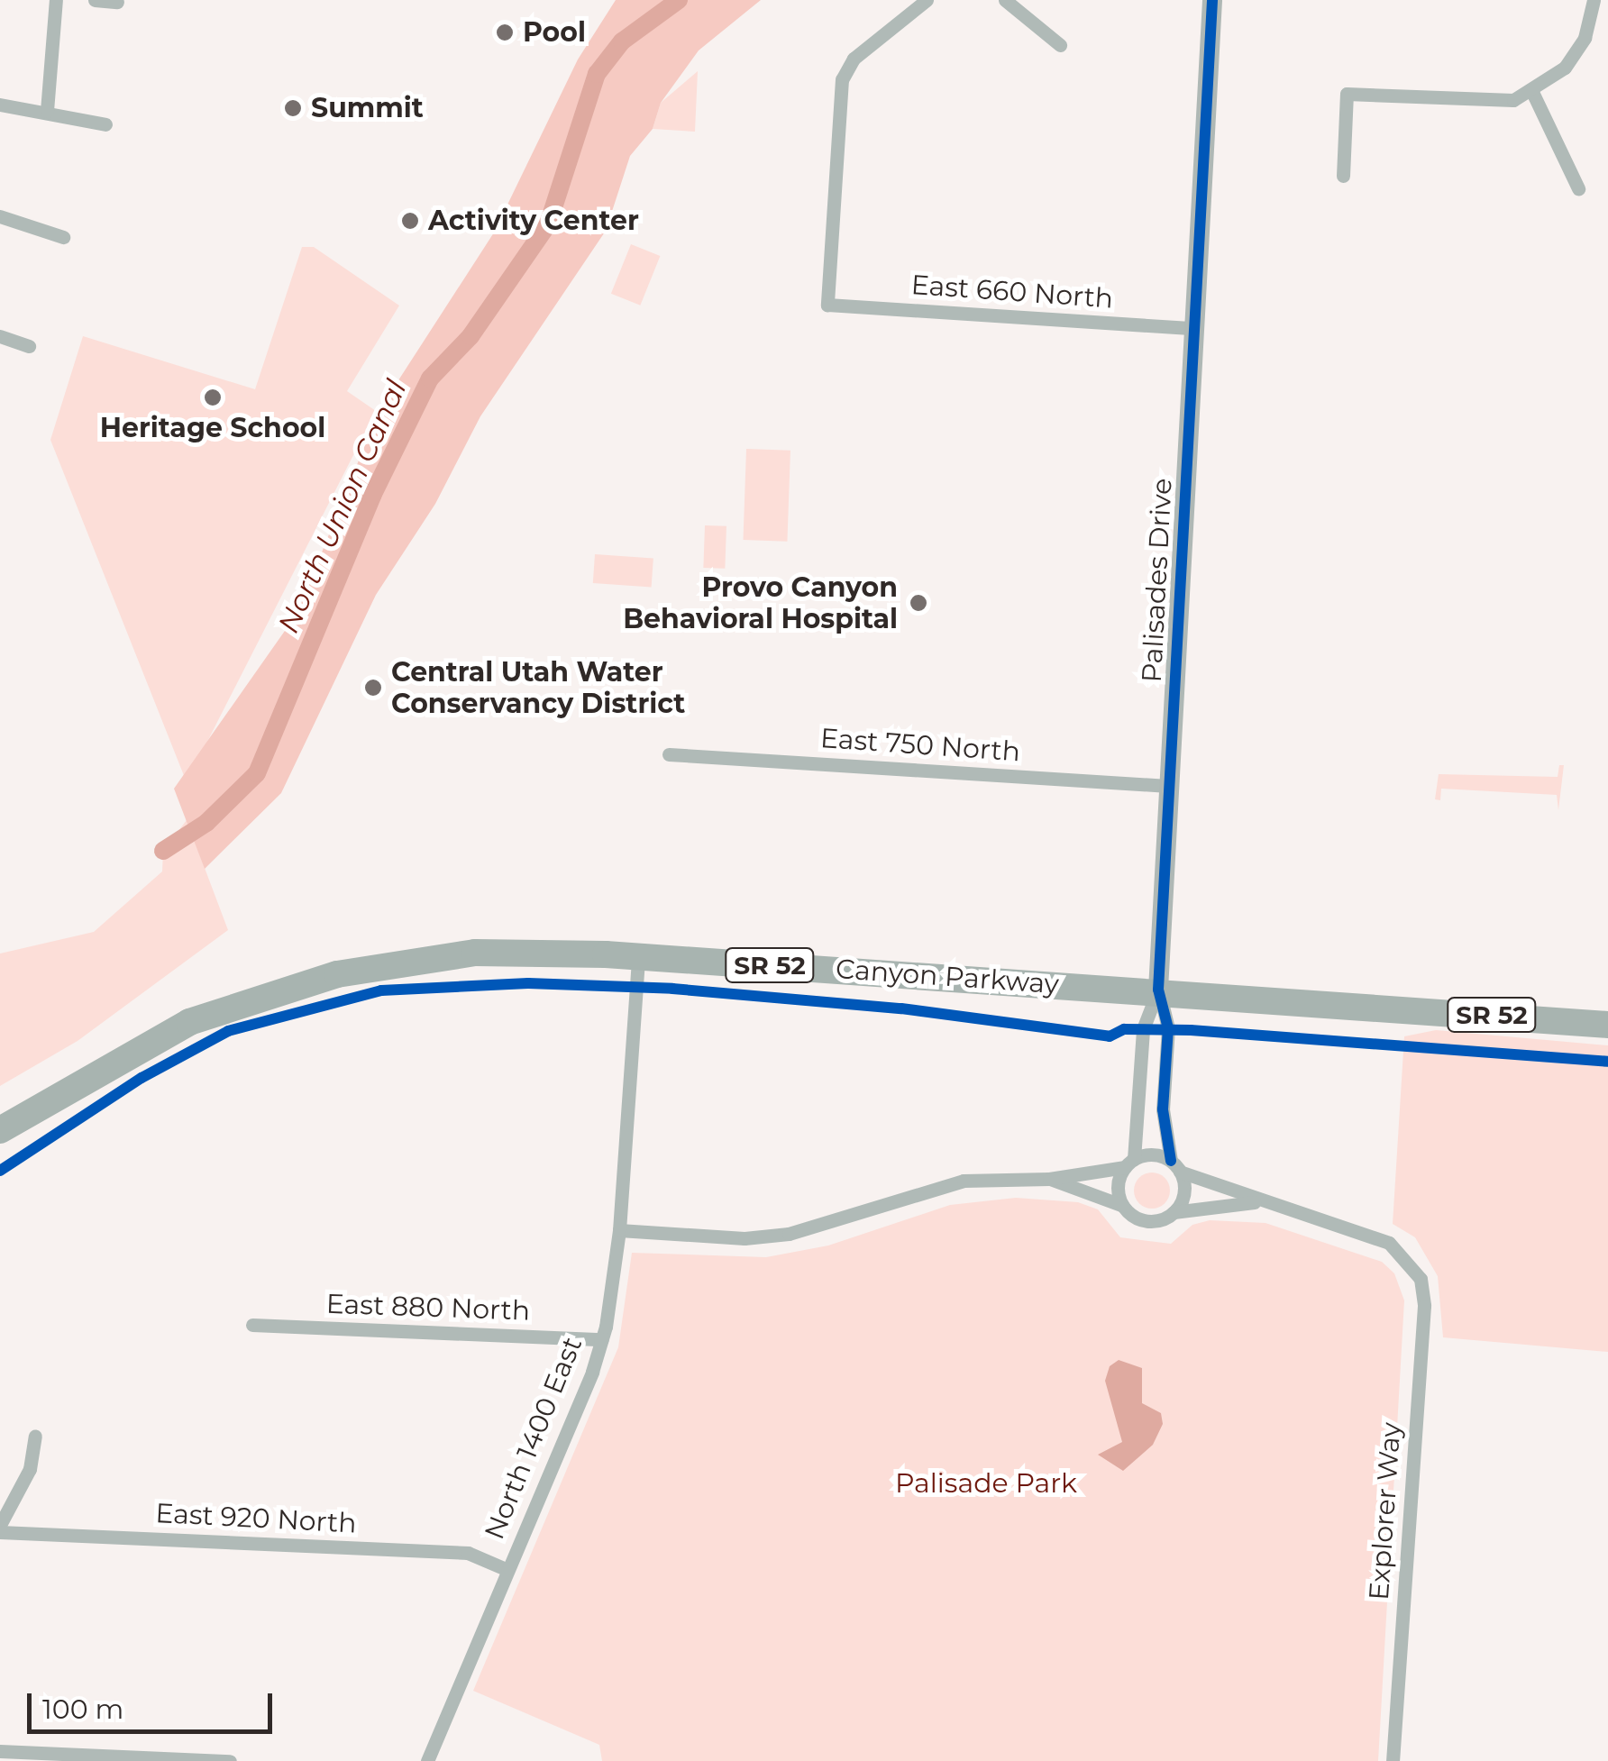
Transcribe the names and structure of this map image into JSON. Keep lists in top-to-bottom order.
{
  "streets": {
    "highway": ["SR 52", "Canyon Parkway"],
    "street": [
      "East 660 North",
      "Palisades Drive",
      "East 750 North",
      "East 880 North",
      "North 1400 East",
      "Explorer Way",
      "East 920 North"
    ]
  },
  "crossings": [
    ["East 660 North", "Palisades Drive"],
    ["Palisades Drive", "East 750 North"],
    ["Palisades Drive", "Canyon Parkway"],
    ["Canyon Parkway", "North 1400 East"],
    ["East 880 North", "North 1400 East"],
    ["North 1400 East", "East 920 North"]
  ],
  "water": ["North Union Canal"],
  "parks": ["Palisade Park"],
  "places": [
    "Pool",
    "Summit",
    "Activity Center",
    "Heritage School",
    "Provo Canyon Behavioral Hospital",
    "Central Utah Water Conservancy District"
  ],
  "scale_bar": "100 m"
}
